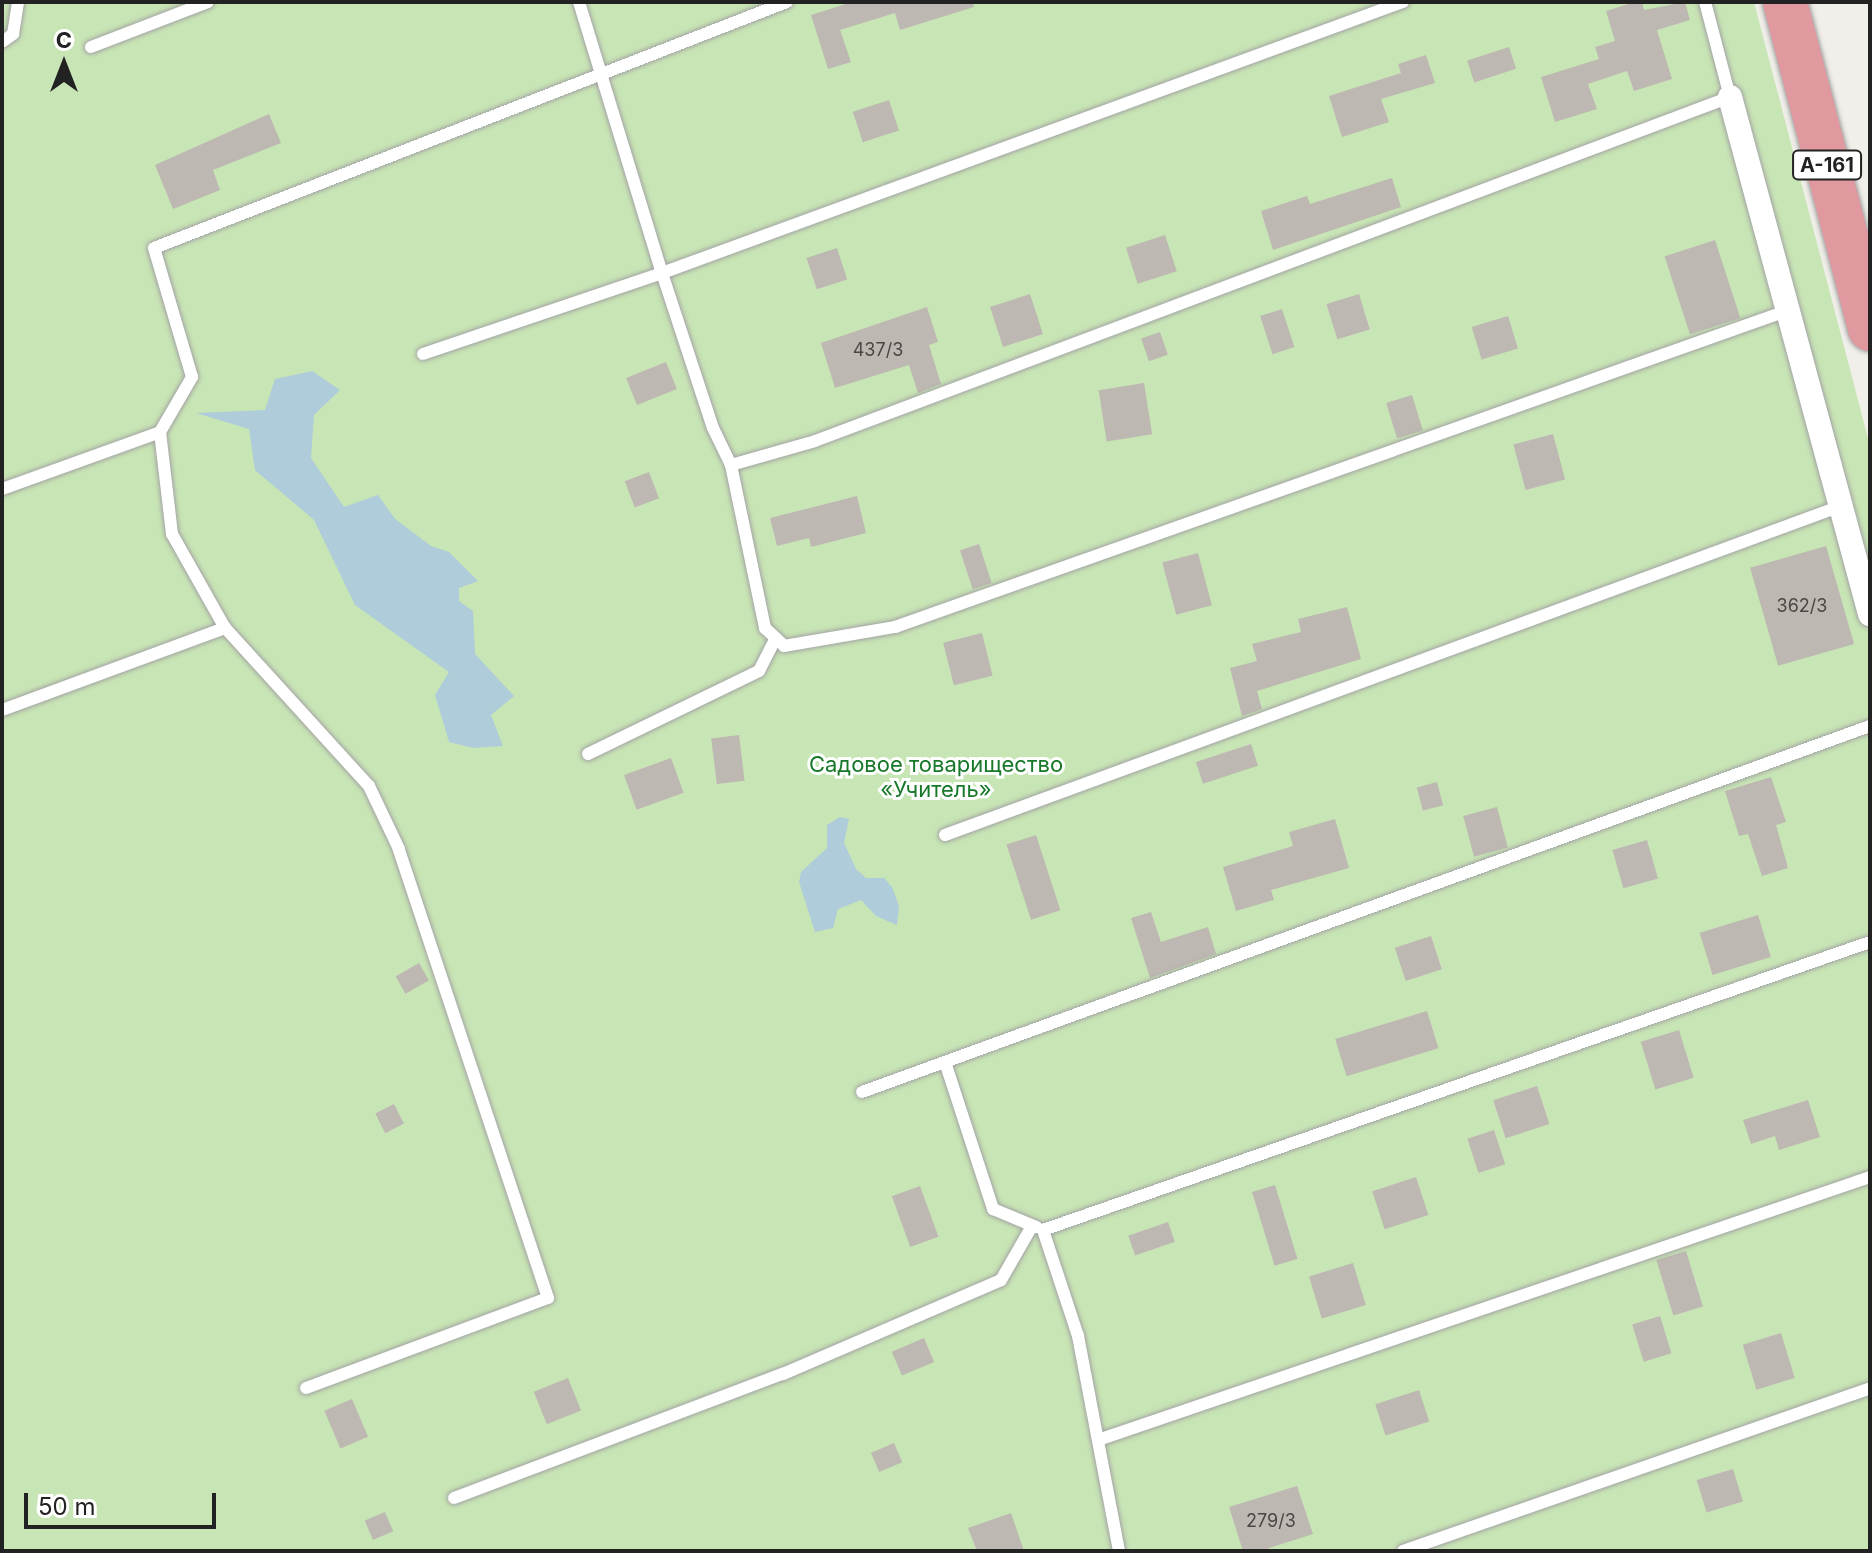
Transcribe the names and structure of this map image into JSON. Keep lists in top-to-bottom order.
{
  "streets": {
    "highway": ["А-161"]
  },
  "parks": ["Садовое товарищество «Учитель»"],
  "house_numbers": ["437/3", "362/3", "279/3"],
  "scale_bar": "50 m",
  "north": "top"
}
